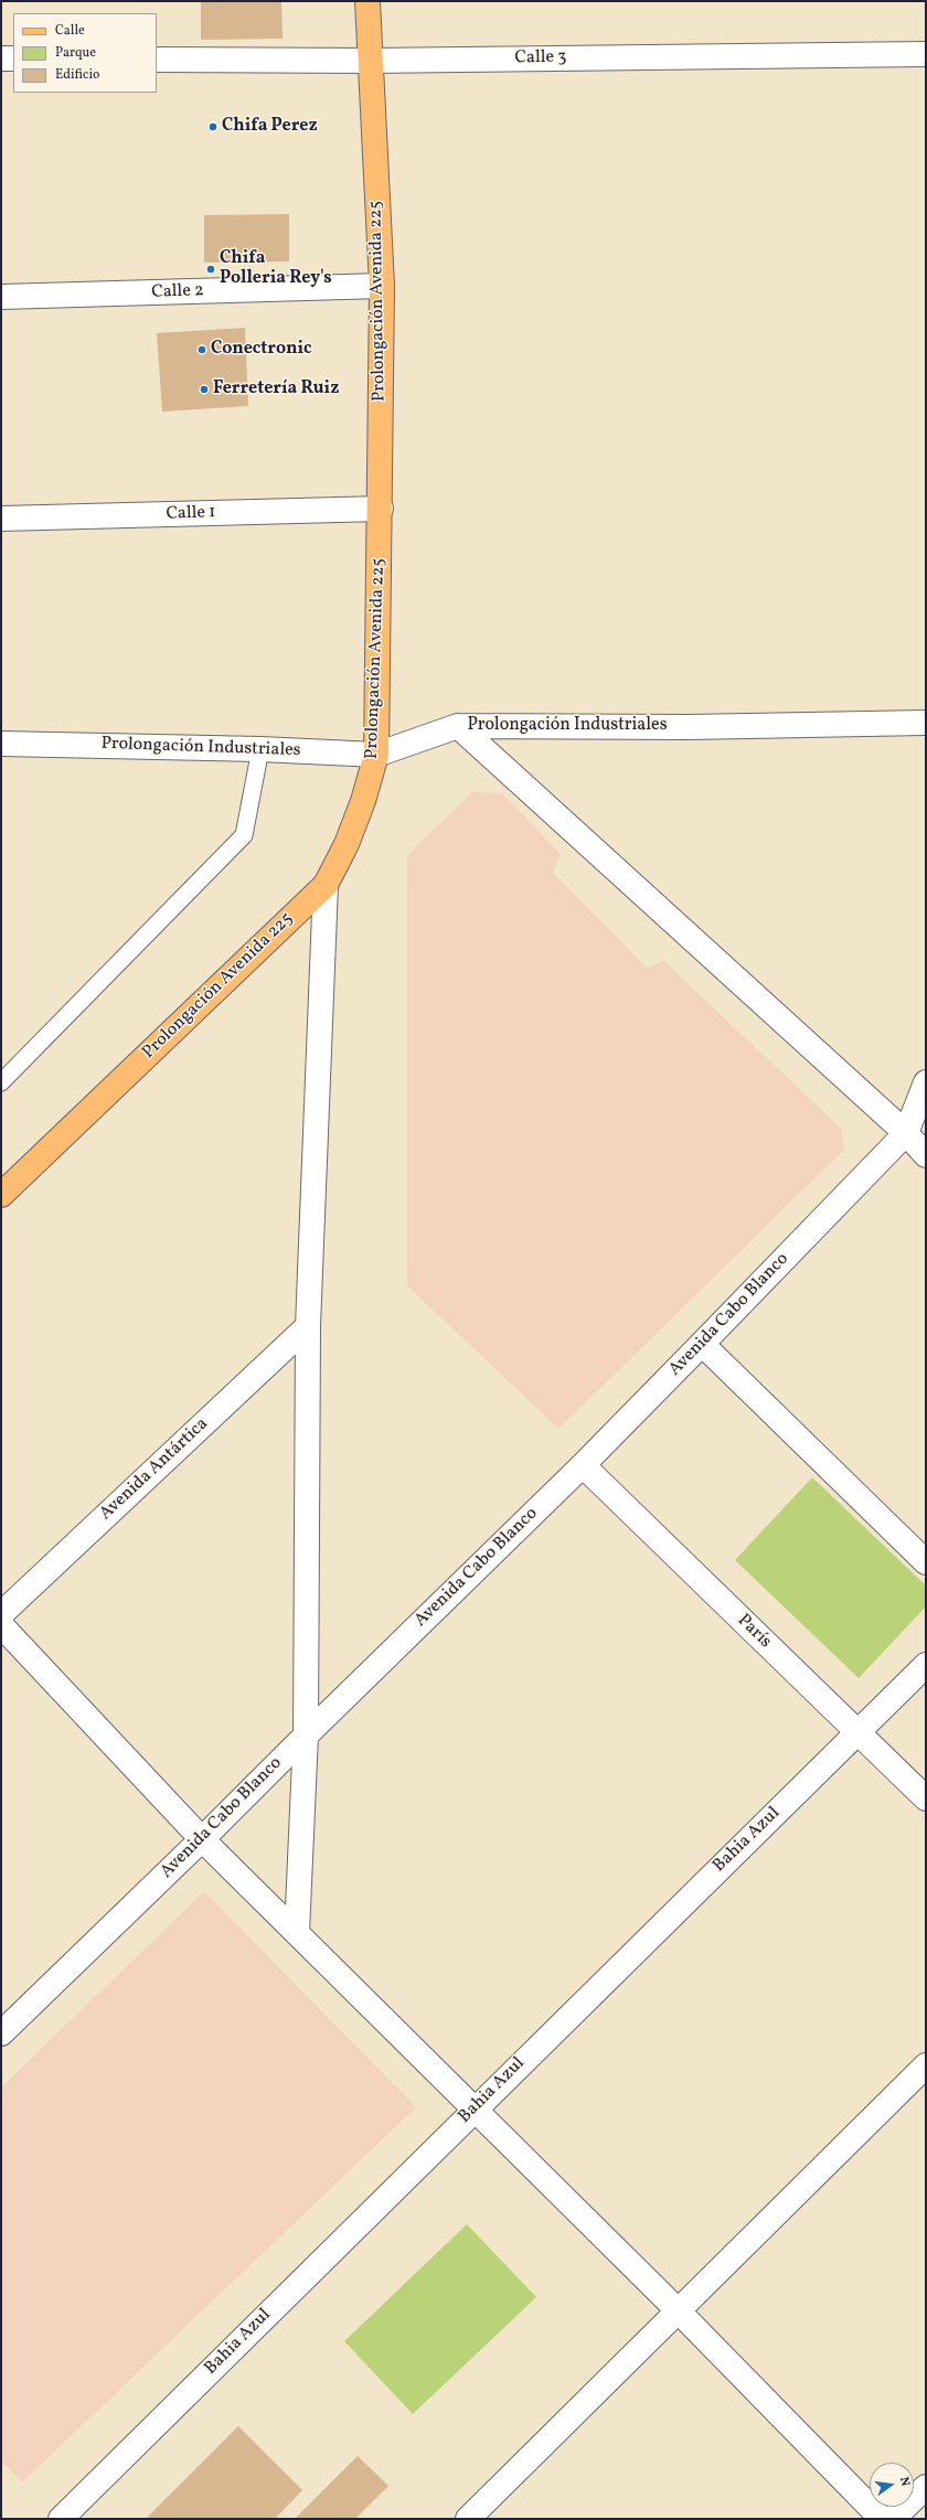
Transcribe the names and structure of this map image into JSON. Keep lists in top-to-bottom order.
{
  "streets": {
    "main road": ["Prolongación Avenida 225"],
    "street": [
      "Calle 3",
      "Calle 2",
      "Calle 1",
      "Prolongación Industriales",
      "Avenida Cabo Blanco",
      "Avenida Antártica",
      "París",
      "Bahia Azul"
    ]
  },
  "crossings": [
    ["Calle 3", "Prolongación Avenida 225"],
    ["Calle 2", "Prolongación Avenida 225"],
    ["Prolongación Avenida 225", "Calle 1"],
    ["Prolongación Avenida 225", "Prolongación Industriales"],
    ["Avenida Cabo Blanco", "París"],
    ["París", "Bahia Azul"]
  ],
  "places": [
    "Chifa Perez",
    "Chifa Polleria Rey's",
    "Conectronic",
    "Ferretería Ruiz"
  ],
  "legend": ["Calle", "Parque", "Edificio"],
  "north": "right"
}
